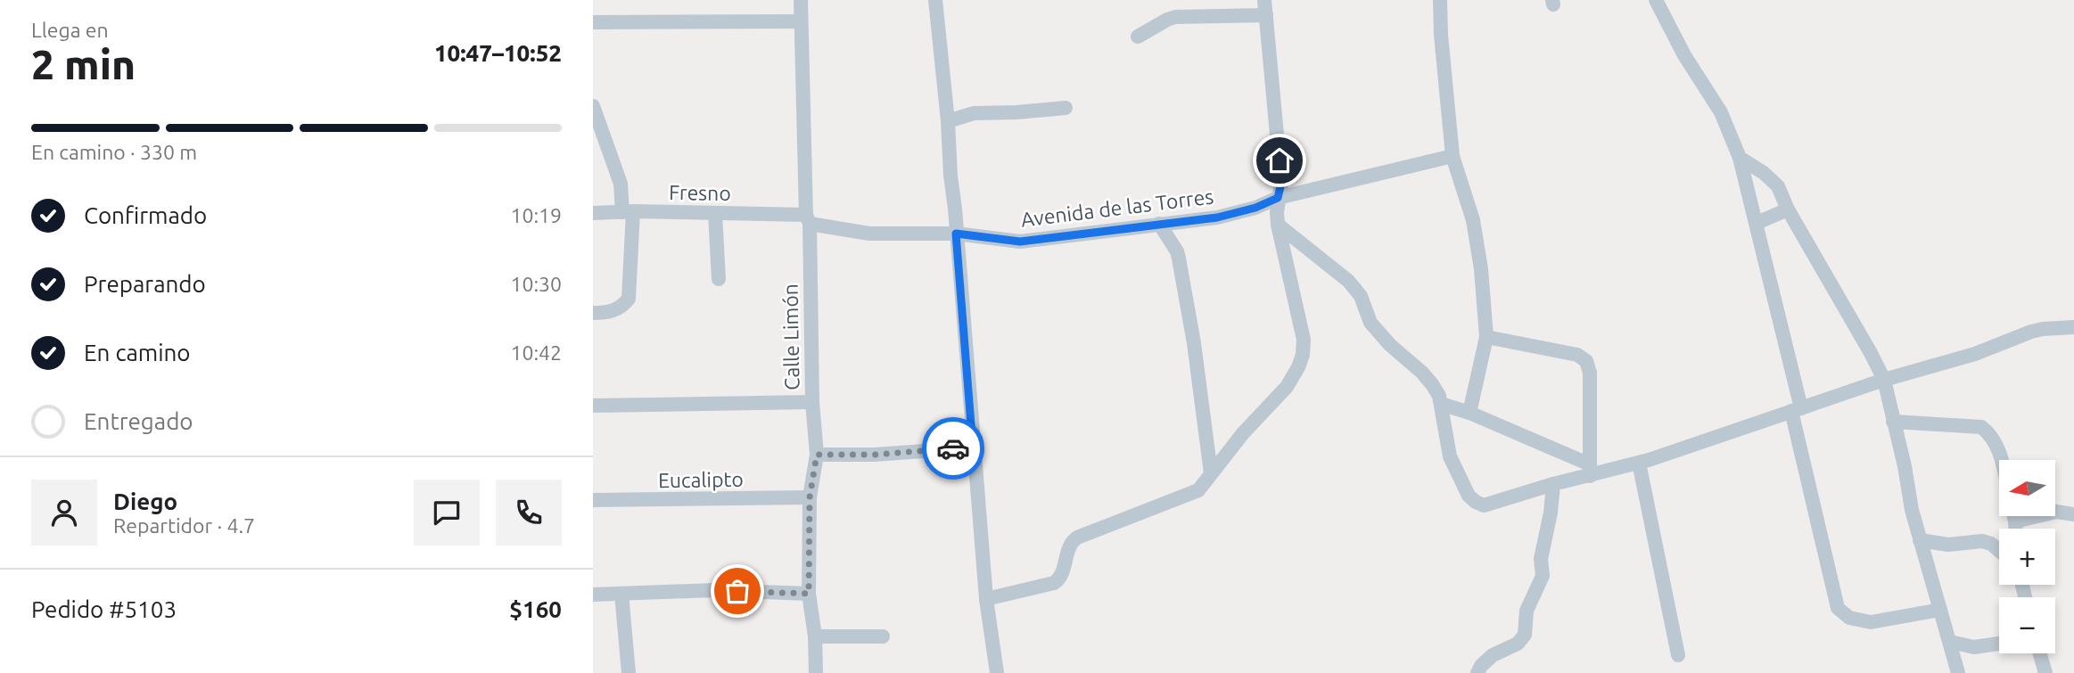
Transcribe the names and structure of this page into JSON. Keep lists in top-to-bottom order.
{
  "streets": {
    "street": [
      "Fresno",
      "Avenida de las Torres",
      "Calle Limón",
      "Eucalipto"
    ]
  },
  "crossings": [
    ["Fresno", "Avenida de las Torres"],
    ["Fresno", "Calle Limón"],
    ["Avenida de las Torres", "Calle Limón"],
    ["Calle Limón", "Eucalipto"]
  ],
  "north": "left",
  "page": {
    "heading": ["2 min", "Llega en", "10:47–10:52"],
    "panel": [
      "Diego",
      "Repartidor · 4.7",
      "Pedido #5103",
      "$160"
    ],
    "bar": "En camino · 330 m",
    "list": [
      ["Confirmado", "10:19"],
      ["Preparando", "10:30"],
      ["En camino", "10:42"],
      "Entregado"
    ],
    "map_buttons": ["+", "−"]
  }
}
